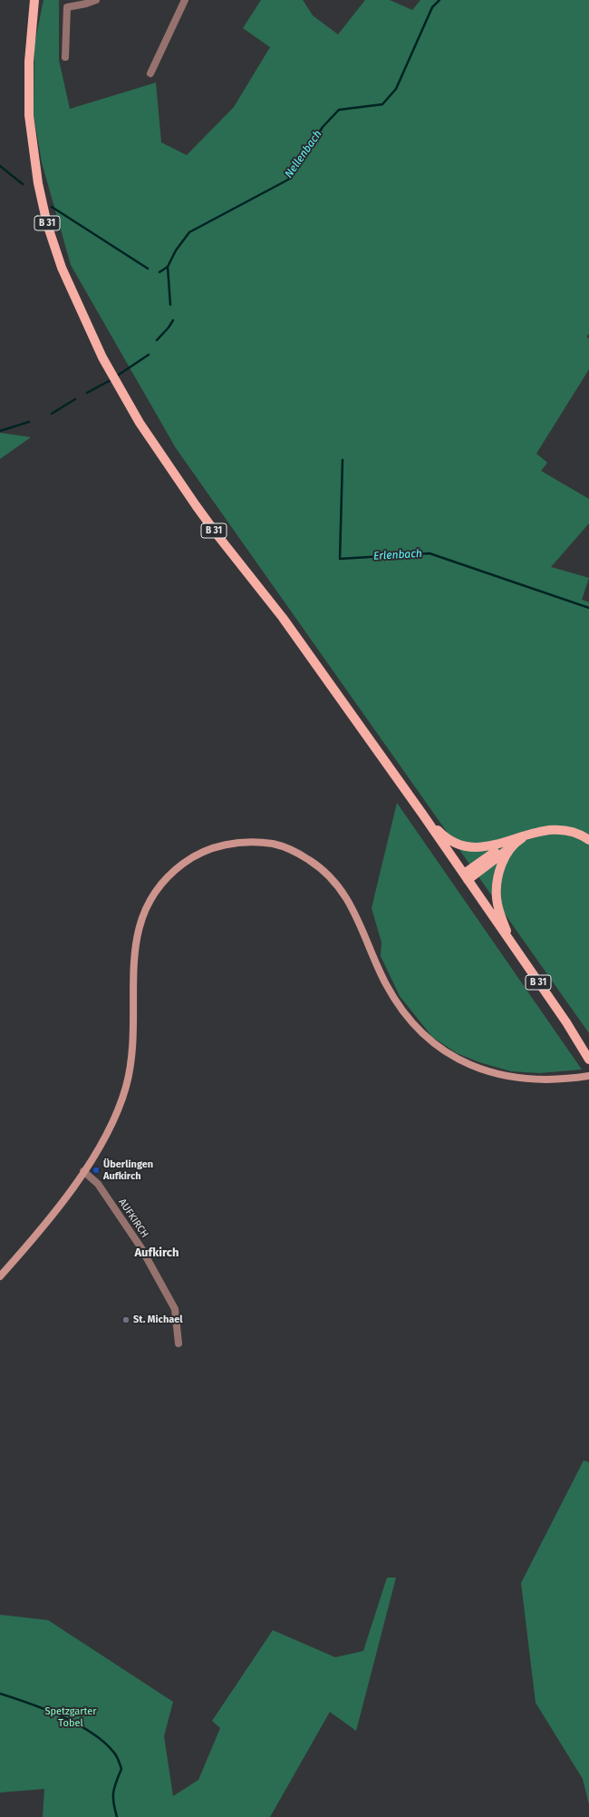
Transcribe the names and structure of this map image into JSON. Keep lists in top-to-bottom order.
{
  "streets": {
    "main road": ["B 31"],
    "street": ["AUFKIRCH"]
  },
  "districts": ["Aufkirch"],
  "water": ["Nellenbach", "Erlenbach"],
  "parks": ["Spetzgarter Tobel"],
  "places": ["Überlingen Aufkirch", "St. Michael"]
}
